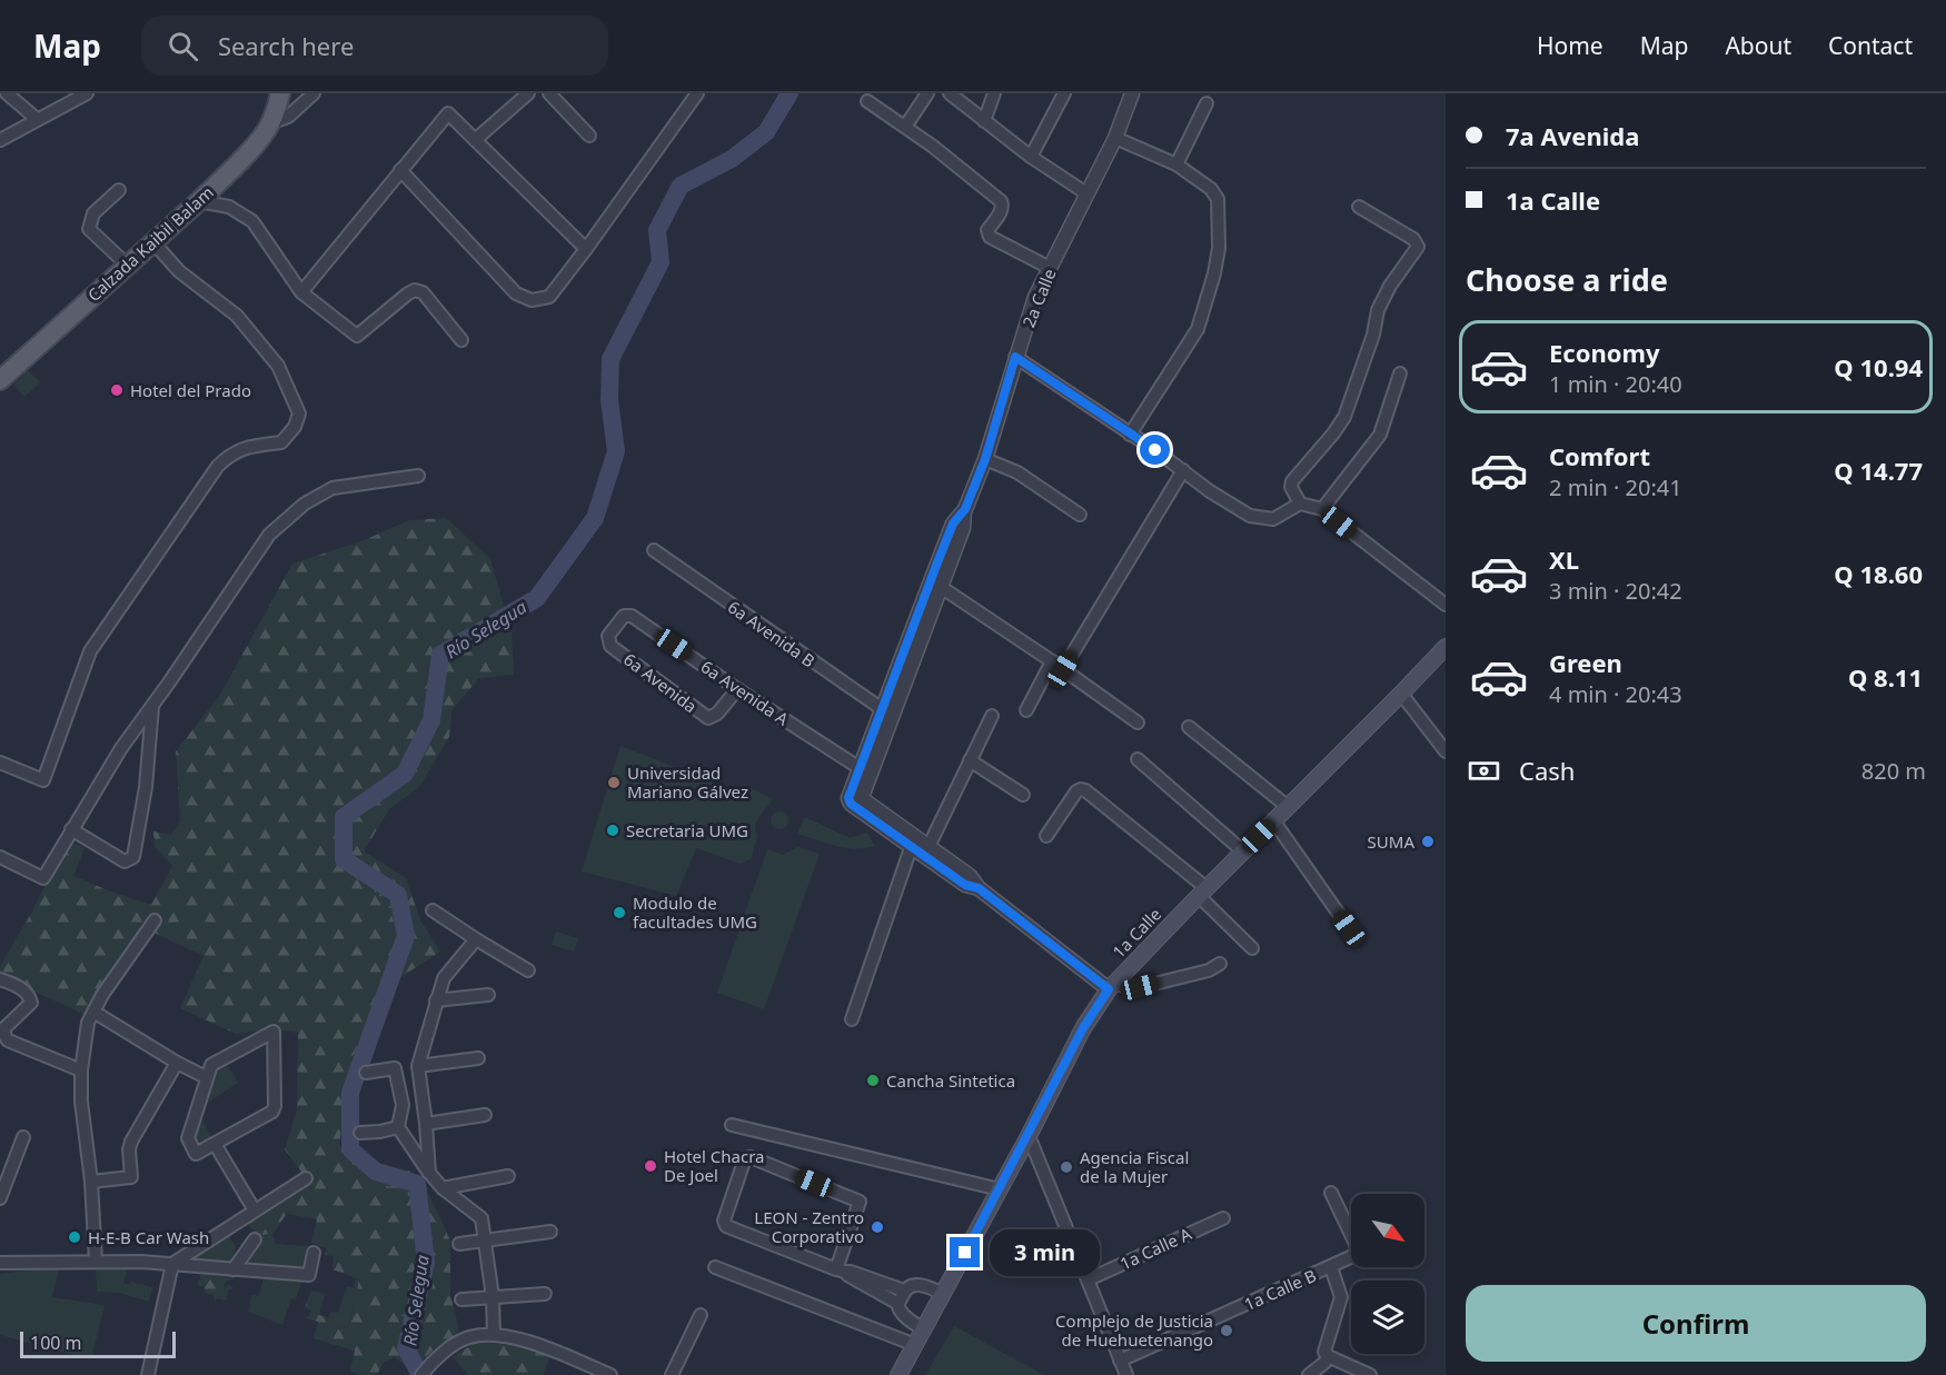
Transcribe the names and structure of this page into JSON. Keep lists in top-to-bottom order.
{
  "streets": {
    "main road": ["Calzada Kaibil Balam", "1a Calle"],
    "street": [
      "2a Calle",
      "6a Avenida B",
      "6a Avenida",
      "6a Avenida A",
      "1a Calle A",
      "1a Calle B"
    ]
  },
  "crossings": [
    ["2a Calle", "6a Avenida B"],
    ["2a Calle", "6a Avenida A"],
    ["6a Avenida", "6a Avenida A"]
  ],
  "water": ["Río Selegua"],
  "places": [
    "Hotel del Prado",
    "Universidad Mariano Gálvez",
    "Secretaria UMG",
    "SUMA",
    "Modulo de facultades UMG",
    "Cancha Sintetica",
    "Hotel Chacra De Joel",
    "Agencia Fiscal de la Mujer",
    "LEON - Zentro Corporativo",
    "H-E-B Car Wash",
    "Complejo de Justicia de Huehuetenango"
  ],
  "scale_bar": "100 m",
  "north": "bottom right",
  "page": {
    "header": "Map",
    "search": "Search here",
    "nav": [
      "Home",
      "Map",
      "About",
      "Contact"
    ],
    "banner": ["7a Avenida", "1a Calle"],
    "heading": "Choose a ride",
    "list": [
      {
        "name": "Economy",
        "note": "1 min · 20:40",
        "value": "Q 10.94"
      },
      {
        "name": "Comfort",
        "note": "2 min · 20:41",
        "value": "Q 14.77"
      },
      {
        "name": "XL",
        "note": "3 min · 20:42",
        "value": "Q 18.60"
      },
      {
        "name": "Green",
        "note": "4 min · 20:43",
        "value": "Q 8.11"
      }
    ],
    "pay": ["Cash", "820 m"],
    "bubble": "3 min",
    "buttons": "Confirm",
    "scale": "100 m"
  }
}
